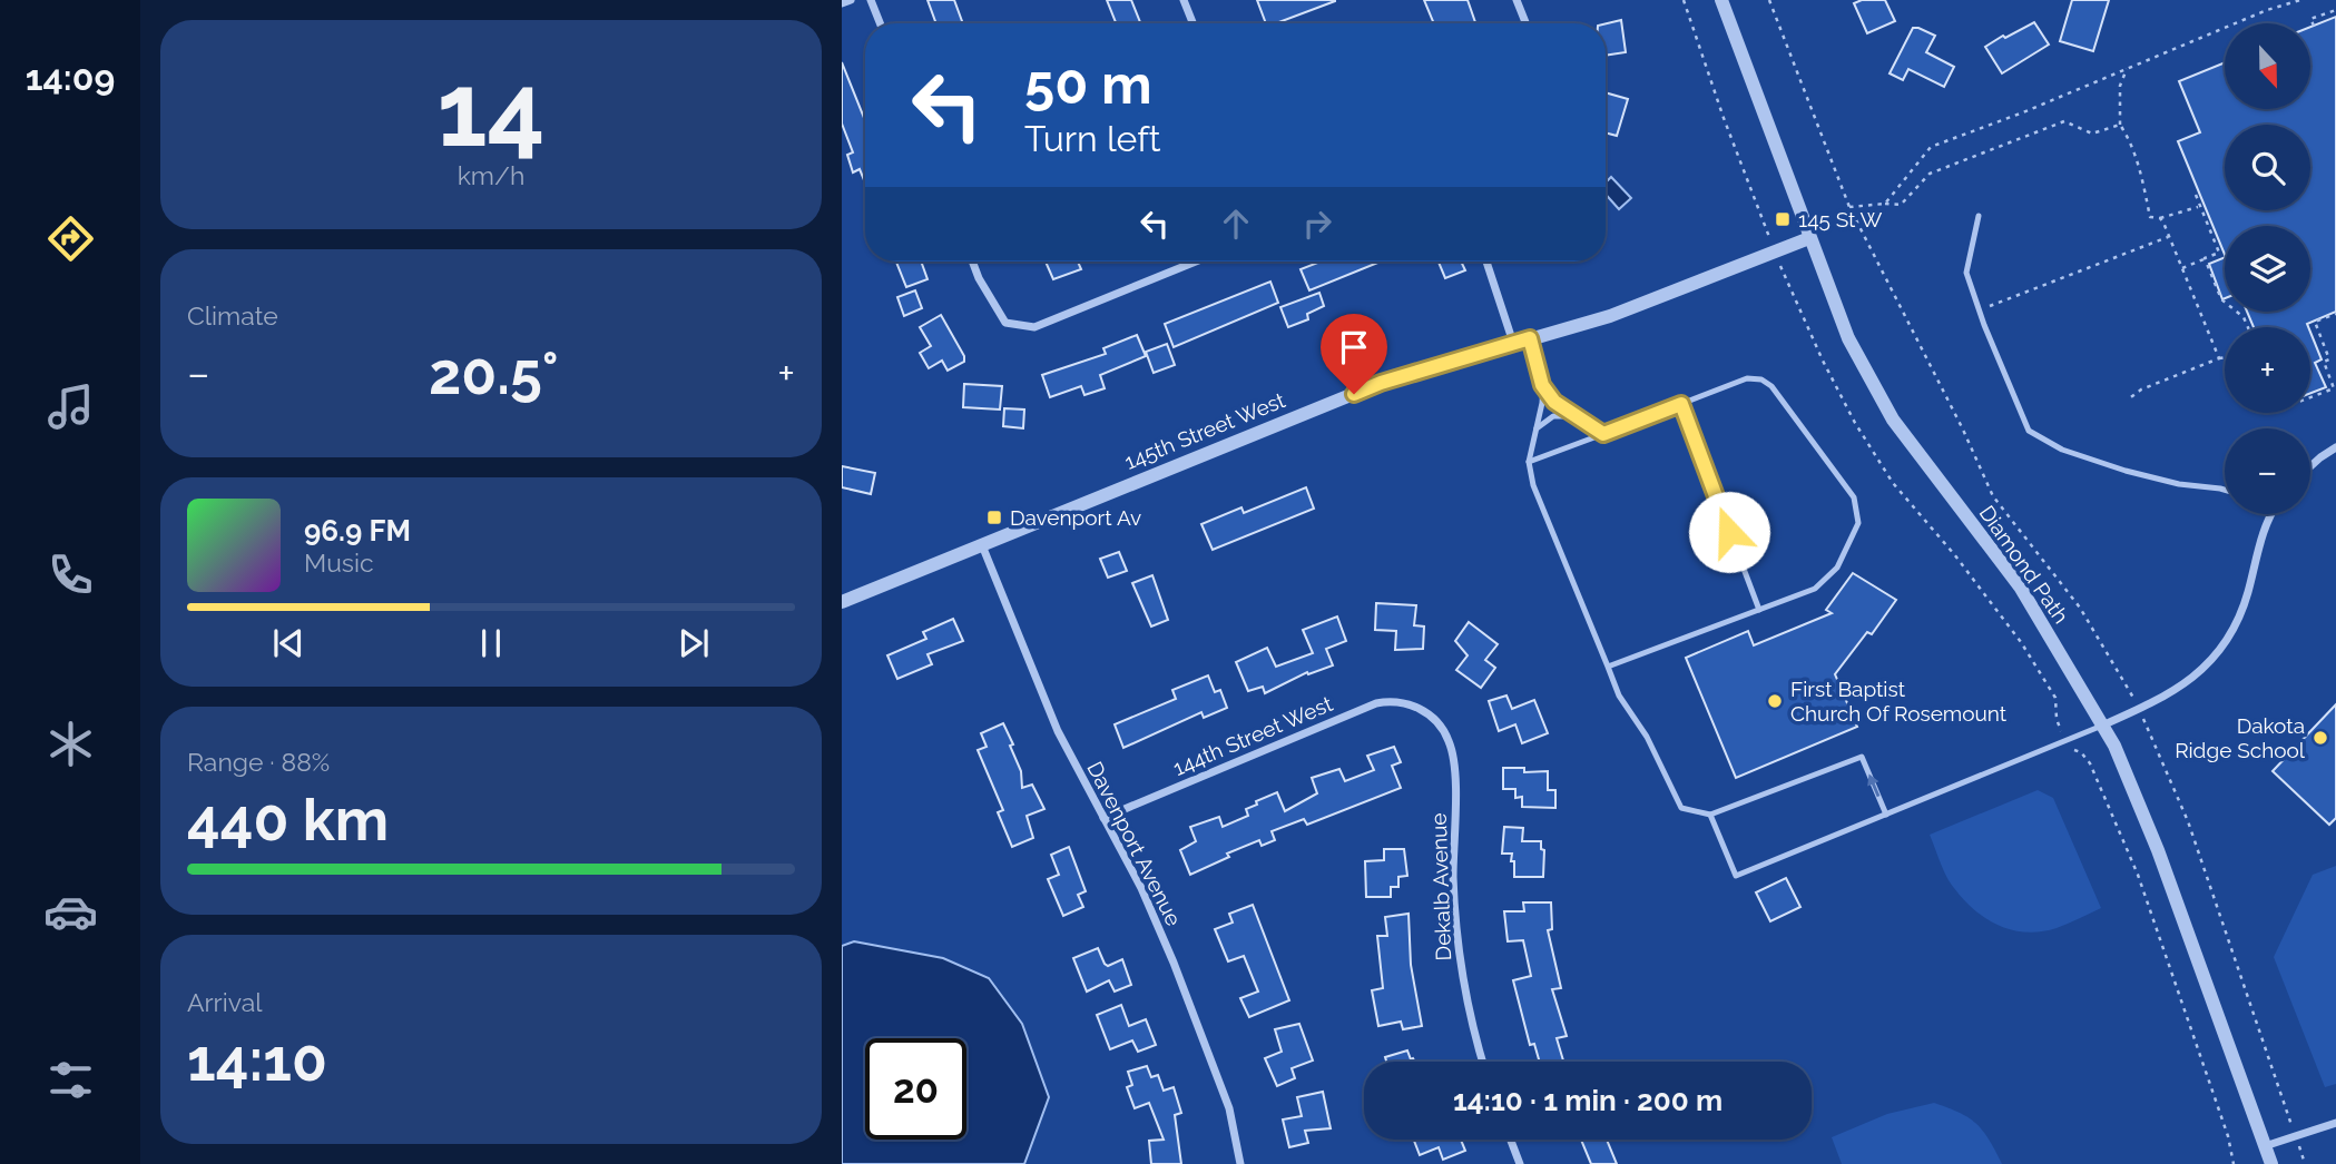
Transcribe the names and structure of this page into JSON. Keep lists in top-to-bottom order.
{
  "streets": {
    "street": [
      "145th Street West",
      "Diamond Path",
      "144th Street West",
      "Davenport Avenue",
      "Dekalb Avenue"
    ]
  },
  "crossings": [
    ["145th Street West", "Diamond Path"],
    ["145th Street West", "Davenport Avenue"],
    ["144th Street West", "Davenport Avenue"],
    ["144th Street West", "Dekalb Avenue"]
  ],
  "places": {
    "transit": ["145 St W", "Davenport Av"],
    "other": ["First Baptist Church Of Rosemount", "Dakota Ridge School"]
  },
  "north": "bottom",
  "page": {
    "tabs": "14:09",
    "tile": [
      ["14", "km/h"],
      "Climate",
      ["Range · 88%", "440 km"],
      ["Arrival", "14:10"]
    ],
    "map_buttons": ["+", "−"],
    "turn": ["50 m", "Turn left"],
    "heat": ["−", "20.5°", "+"],
    "song": ["96.9 FM", "Music"],
    "limit": "20",
    "trip": "14:10 · 1 min · 200 m"
  }
}
